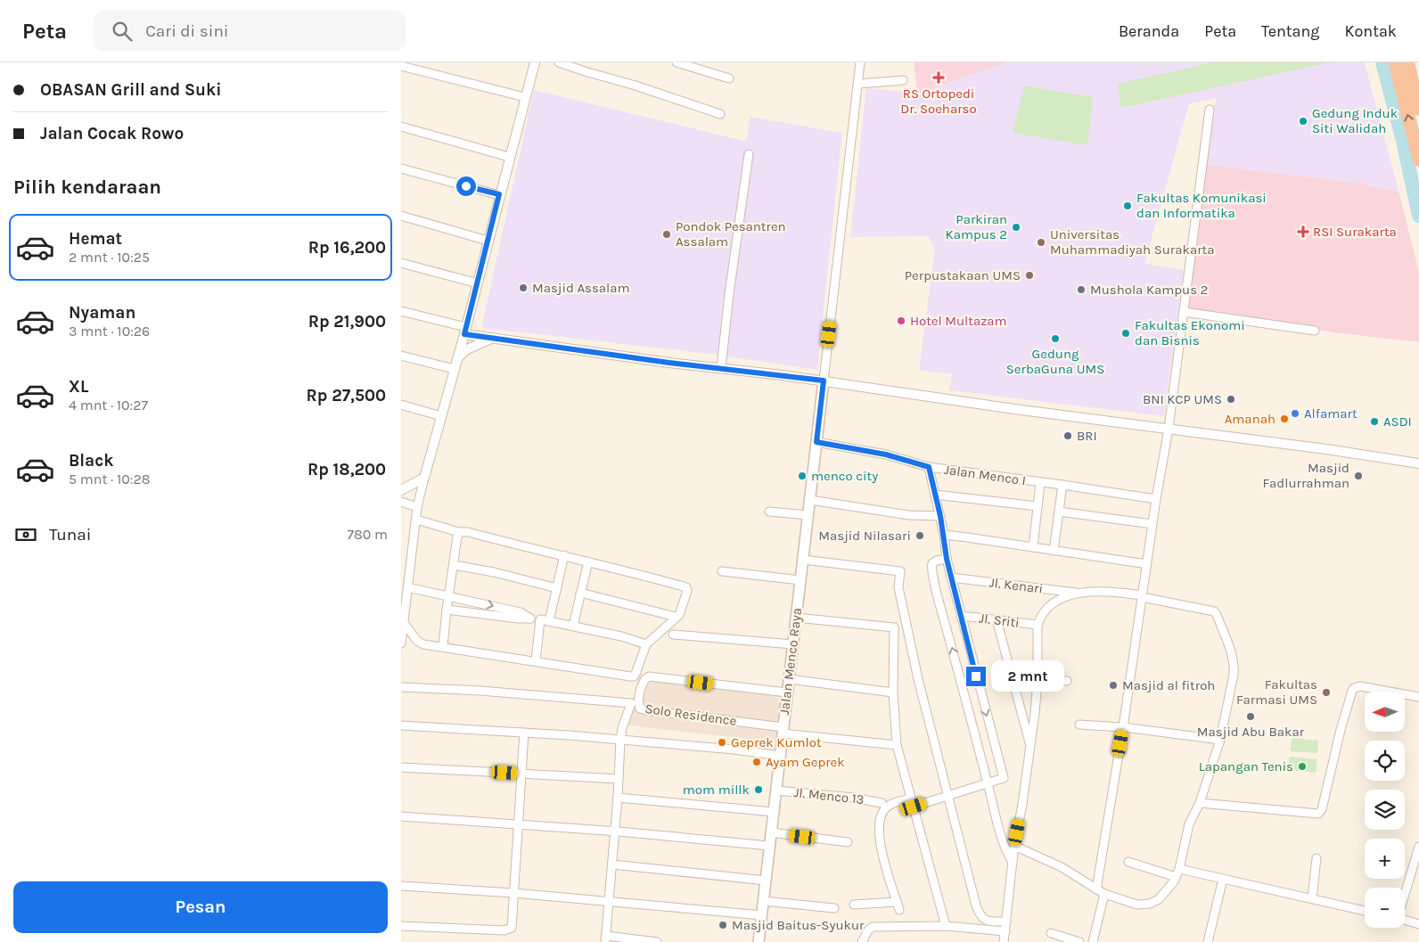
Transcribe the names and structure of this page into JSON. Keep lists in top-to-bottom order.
{
  "streets": {
    "main road": ["Jalan Menco Raya"],
    "street": [
      "Jalan Menco I",
      "Jl. Kenari",
      "Jl. Sriti",
      "Solo Residence",
      "Jl. Menco 13"
    ]
  },
  "crossings": [
    ["Jalan Menco I", "Jalan Menco Raya"],
    ["Jalan Menco Raya", "Solo Residence"],
    ["Jalan Menco Raya", "Jl. Menco 13"]
  ],
  "places": {
    "health": ["RS Ortopedi Dr. Soeharso", "RSI Surakarta"],
    "other": [
      "Gedung Induk Siti Walidah",
      "Fakultas Komunikasi dan Informatika",
      "Parkiran Kampus 2",
      "Pondok Pesantren Assalam",
      "Universitas Muhammadiyah Surakarta",
      "Perpustakaan UMS",
      "Masjid Assalam",
      "Mushola Kampus 2",
      "Hotel Multazam",
      "Fakultas Ekonomi dan Bisnis",
      "Gedung SerbaGuna UMS",
      "BNI KCP UMS",
      "Alfamart",
      "Amanah",
      "ASDI",
      "BRI",
      "menco city",
      "Masjid Fadlurrahman",
      "Masjid Nilasari",
      "Masjid al fitroh",
      "Fakultas Farmasi UMS",
      "Masjid Abu Bakar",
      "Geprek Kumlot",
      "Ayam Geprek",
      "Lapangan Tenis",
      "mom millk",
      "Masjid Baitus-Syukur"
    ]
  },
  "north": "left",
  "page": {
    "header": "Peta",
    "search": "Cari di sini",
    "nav": [
      "Beranda",
      "Peta",
      "Tentang",
      "Kontak"
    ],
    "banner": ["OBASAN Grill and Suki", "Jalan Cocak Rowo"],
    "heading": "Pilih kendaraan",
    "list": [
      {
        "name": "Hemat",
        "note": "2 mnt · 10:25",
        "value": "Rp 16,200"
      },
      {
        "name": "Nyaman",
        "note": "3 mnt · 10:26",
        "value": "Rp 21,900"
      },
      {
        "name": "XL",
        "note": "4 mnt · 10:27",
        "value": "Rp 27,500"
      },
      {
        "name": "Black",
        "note": "5 mnt · 10:28",
        "value": "Rp 18,200"
      }
    ],
    "pay": ["Tunai", "780 m"],
    "bubble": "2 mnt",
    "map_buttons": ["+", "−"],
    "buttons": "Pesan"
  }
}
